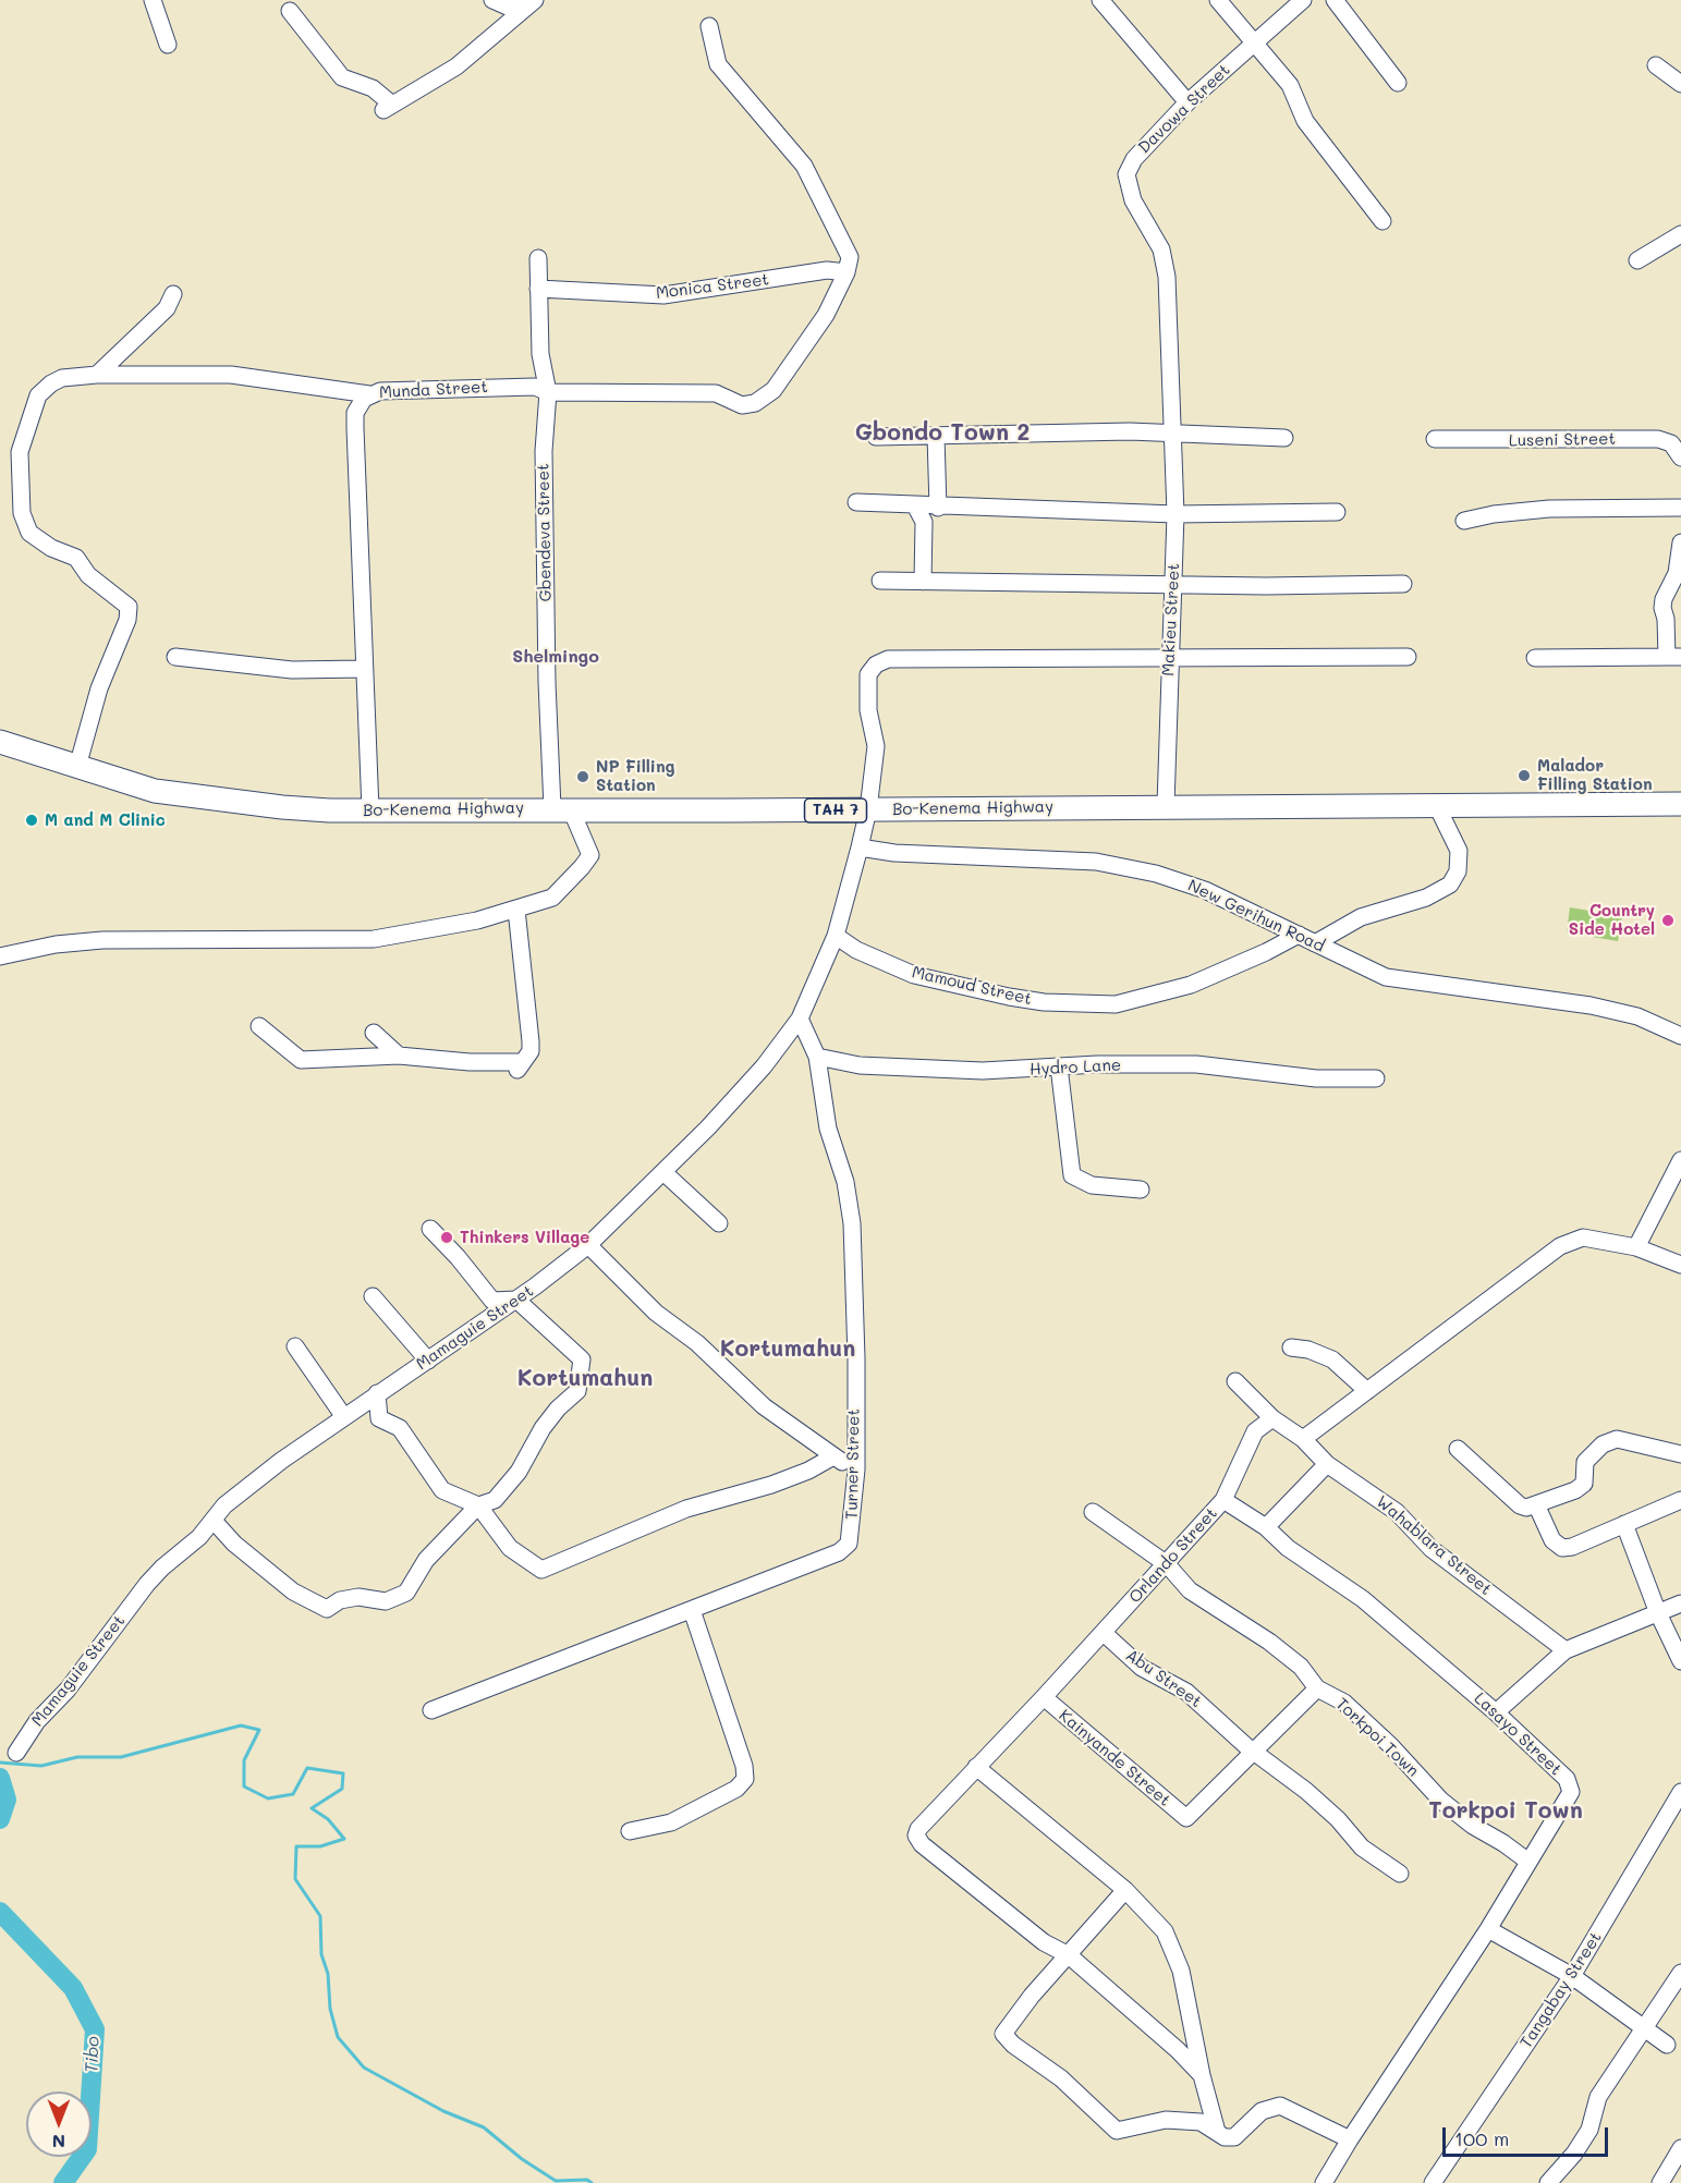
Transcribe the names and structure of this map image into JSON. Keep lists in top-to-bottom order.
{
  "streets": {
    "highway": ["Bo-Kenema Highway", "TAH 7"],
    "street": [
      "Davowa Street",
      "Monica Street",
      "Munda Street",
      "Luseni Street",
      "Gbendeva Street",
      "Makieu Street",
      "New Gerihun Road",
      "Mamoud Street",
      "Hydro Lane",
      "Mamaguie Street",
      "Turner Street",
      "Wahablara Street",
      "Orlando Street",
      "Abu Street",
      "Lasayo Street",
      "Torkpoi Town",
      "Kainyande Street",
      "Tangabay Street"
    ]
  },
  "crossings": [
    ["Davowa Street", "Makieu Street"],
    ["Monica Street", "Munda Street"],
    ["Monica Street", "Gbendeva Street"],
    ["Munda Street", "Gbendeva Street"],
    ["Munda Street", "Bo-Kenema Highway"],
    ["Gbendeva Street", "Bo-Kenema Highway"],
    ["Makieu Street", "Bo-Kenema Highway"],
    ["New Gerihun Road", "Mamoud Street"],
    ["New Gerihun Road", "Mamaguie Street"],
    ["Mamoud Street", "Mamaguie Street"],
    ["Hydro Lane", "Turner Street"],
    ["Orlando Street", "Abu Street"],
    ["Orlando Street", "Lasayo Street"],
    ["Orlando Street", "Torkpoi Town"],
    ["Orlando Street", "Kainyande Street"],
    ["Abu Street", "Kainyande Street"],
    ["Lasayo Street", "Torkpoi Town"]
  ],
  "districts": [
    "Gbondo Town 2",
    "Shelmingo",
    "Kortumahun",
    "Kortumahun",
    "Torkpoi Town"
  ],
  "water": ["Tibo"],
  "places": [
    "Malador Filling Station",
    "NP Filling Station",
    "M and M Clinic",
    "Country Side Hotel",
    "Thinkers Village"
  ],
  "scale_bar": "100 m",
  "north": "bottom"
}
